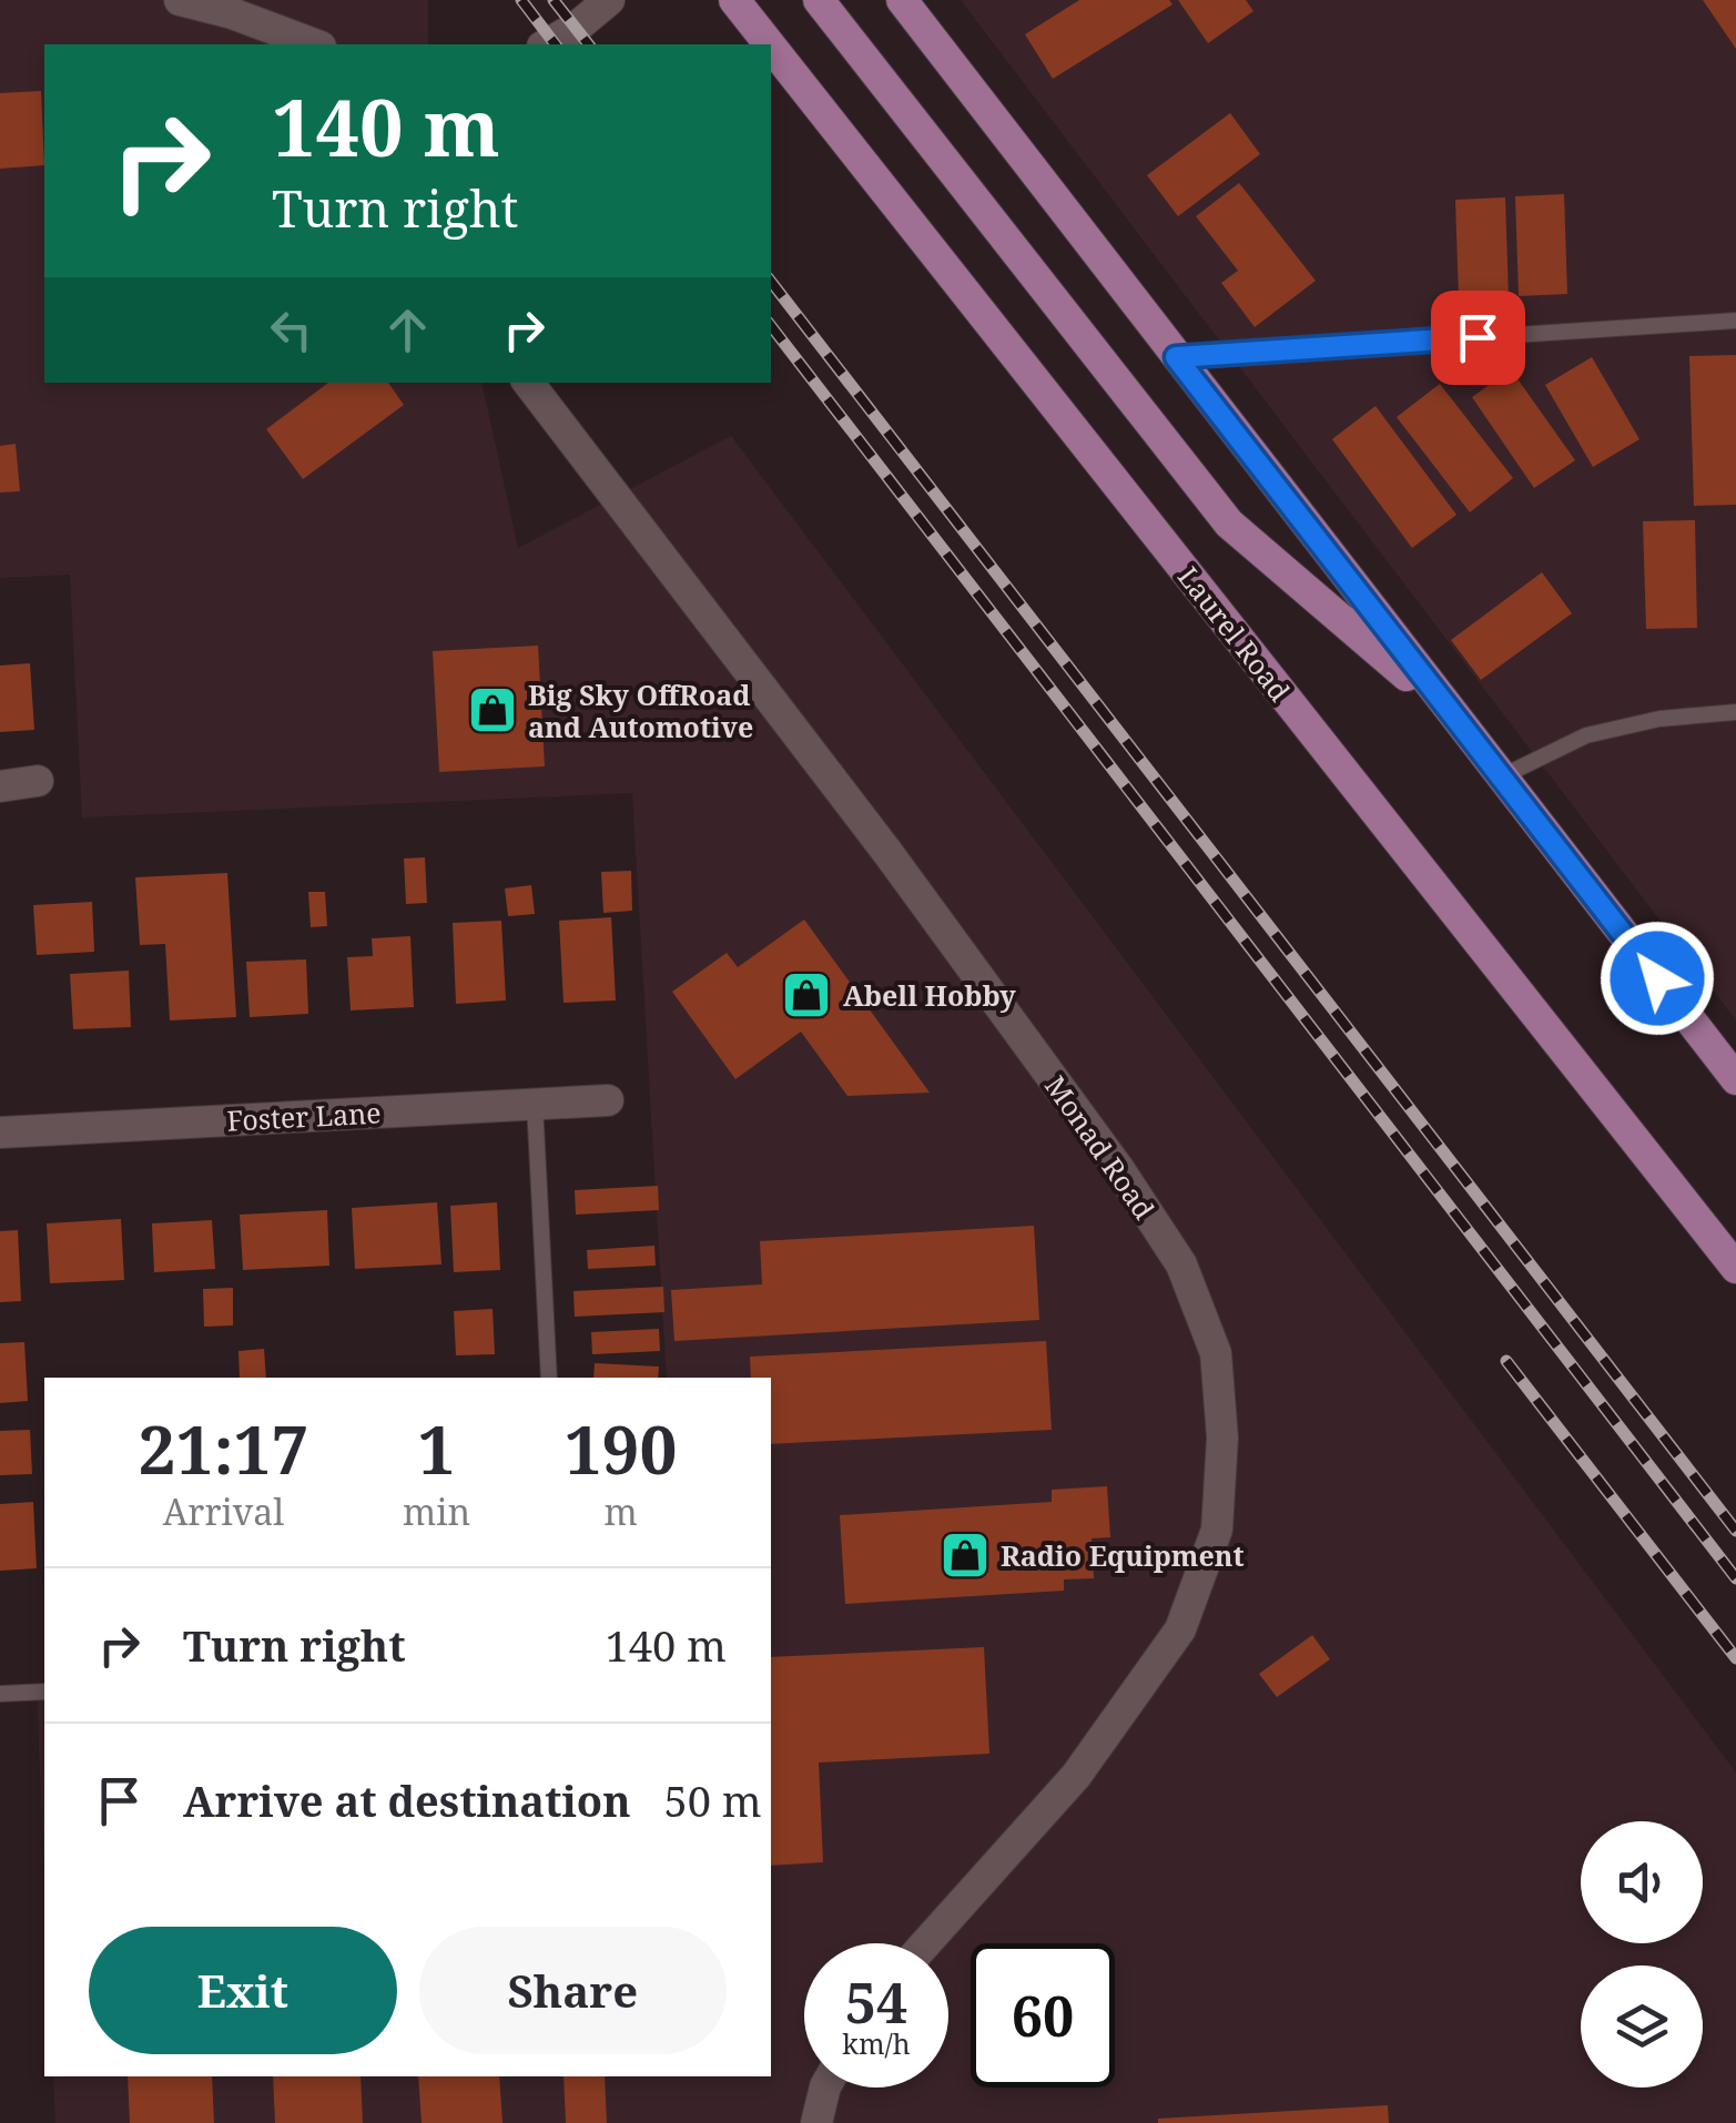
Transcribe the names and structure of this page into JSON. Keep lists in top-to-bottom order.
{
  "streets": {
    "main road": ["Laurel Road"],
    "street": ["Foster Lane", "Monad Road"]
  },
  "places": {
    "shop": ["Big Sky OffRoad and Automotive", "Abell Hobby", "Radio Equipment"]
  },
  "page": {
    "turn": ["140 m", "Turn right"],
    "eta": [
      "21:17",
      "Arrival",
      "1",
      "min",
      "190",
      "m"
    ],
    "list": [
      {
        "name": "Turn right",
        "value": "140 m"
      },
      {
        "name": "Arrive at destination",
        "value": "50 m"
      }
    ],
    "buttons": ["Exit", "Share"],
    "speed": "54 km/h",
    "limit": "60"
  }
}
